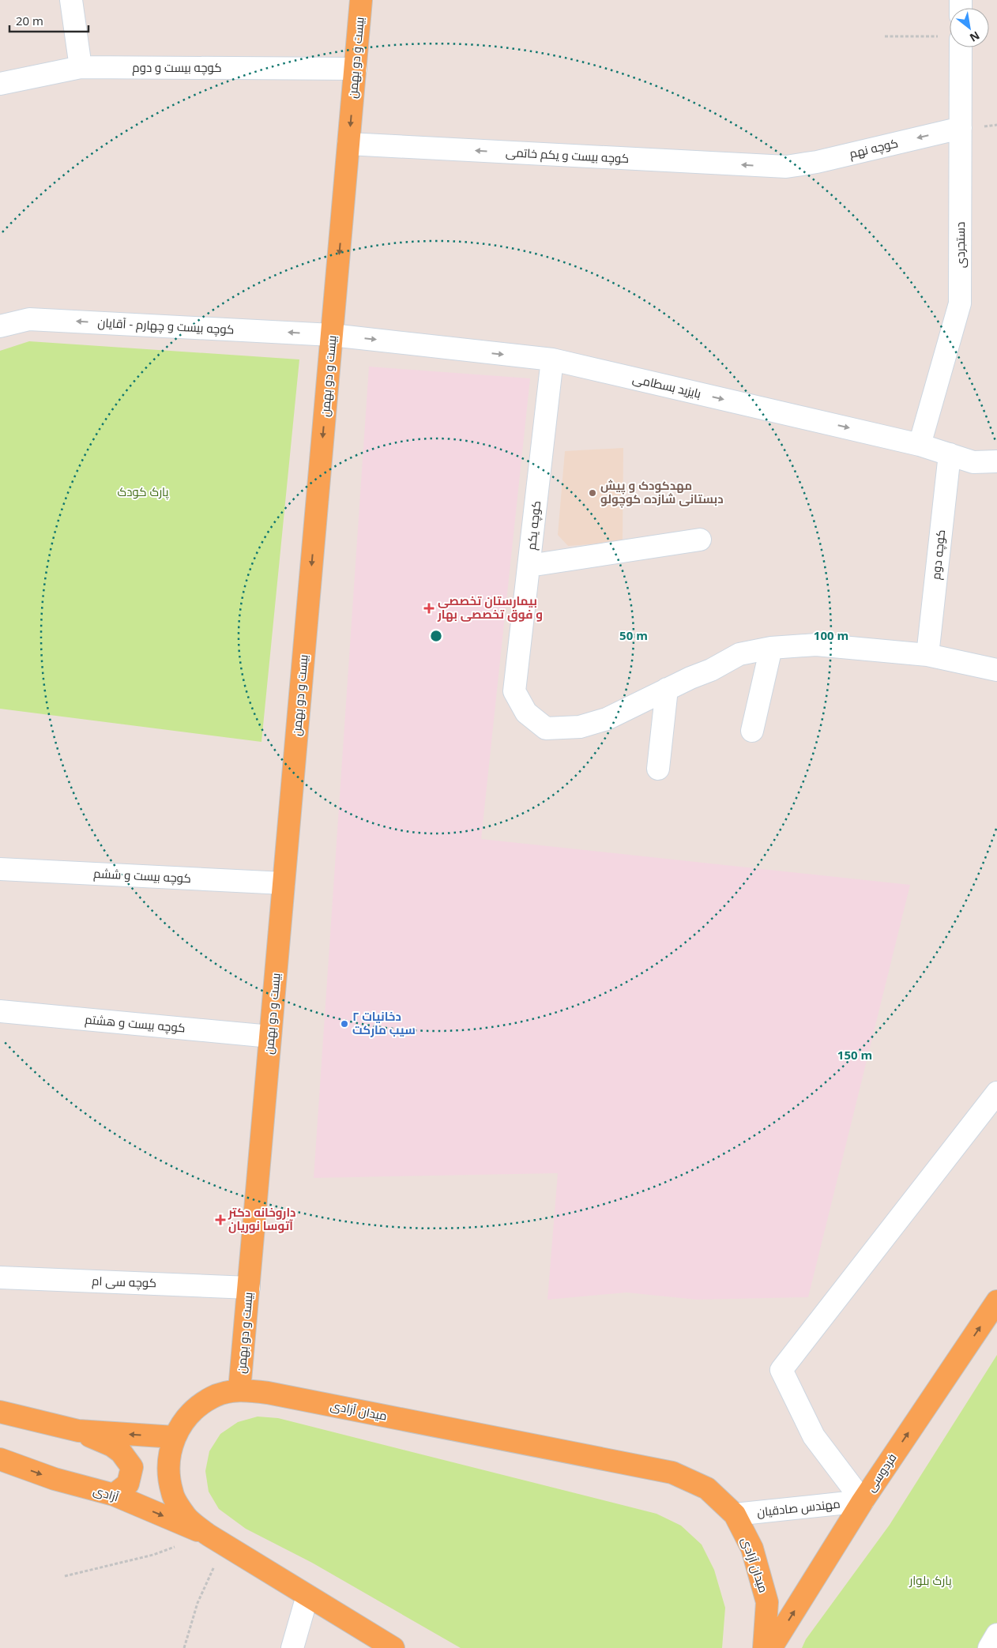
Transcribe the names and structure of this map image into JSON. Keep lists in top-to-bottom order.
{
  "streets": {
    "main road": [
      "بیست و دو بهمن",
      "میدان آزادی",
      "فردوسی",
      "آزادی"
    ],
    "street": [
      "کوچه بیست و دوم",
      "کوچه نهم",
      "کوچه بیست و یکم خاتمی",
      "دستجردی",
      "کوچه بیست و چهارم - آقایان",
      "بایزید بسطامی",
      "کوچه یکم",
      "کوچه دوم",
      "کوچه بیست و ششم",
      "کوچه بیست و هشتم",
      "کوچه سی ام",
      "مهندس صادقیان"
    ]
  },
  "crossings": [
    ["بیست و دو بهمن", "کوچه بیست و دوم"],
    ["بیست و دو بهمن", "کوچه بیست و یکم خاتمی"],
    ["بیست و دو بهمن", "کوچه بیست و چهارم - آقایان"],
    ["بیست و دو بهمن", "بایزید بسطامی"],
    ["بیست و دو بهمن", "کوچه بیست و ششم"],
    ["بیست و دو بهمن", "کوچه بیست و هشتم"],
    ["بیست و دو بهمن", "کوچه سی ام"],
    ["بیست و دو بهمن", "میدان آزادی"],
    ["کوچه نهم", "کوچه بیست و یکم خاتمی"],
    ["کوچه نهم", "دستجردی"],
    ["دستجردی", "بایزید بسطامی"],
    ["کوچه بیست و چهارم - آقایان", "بایزید بسطامی"],
    ["بایزید بسطامی", "کوچه یکم"],
    ["بایزید بسطامی", "کوچه دوم"],
    ["میدان آزادی", "آزادی"],
    ["میدان آزادی", "مهندس صادقیان"],
    ["فردوسی", "مهندس صادقیان"]
  ],
  "one_way": [
    "بیست و دو بهمن",
    "کوچه نهم",
    "کوچه بیست و یکم خاتمی",
    "کوچه بیست و چهارم - آقایان",
    "بایزید بسطامی",
    "فردوسی"
  ],
  "parks": ["پارک کودک", "پارک بلوار"],
  "places": {
    "other": ["مهدکودک و پیش دبستانی شازده کوچولو", "دخانیات ۲ سیب مارکت"],
    "health": ["بیمارستان تخصصی و فوق تخصصی بهار", "داروخانه دکتر آتوسا نوریان"]
  },
  "scale_bar": "20 m",
  "north": "bottom right",
  "rings": ["50 m", "100 m", "150 m"]
}
